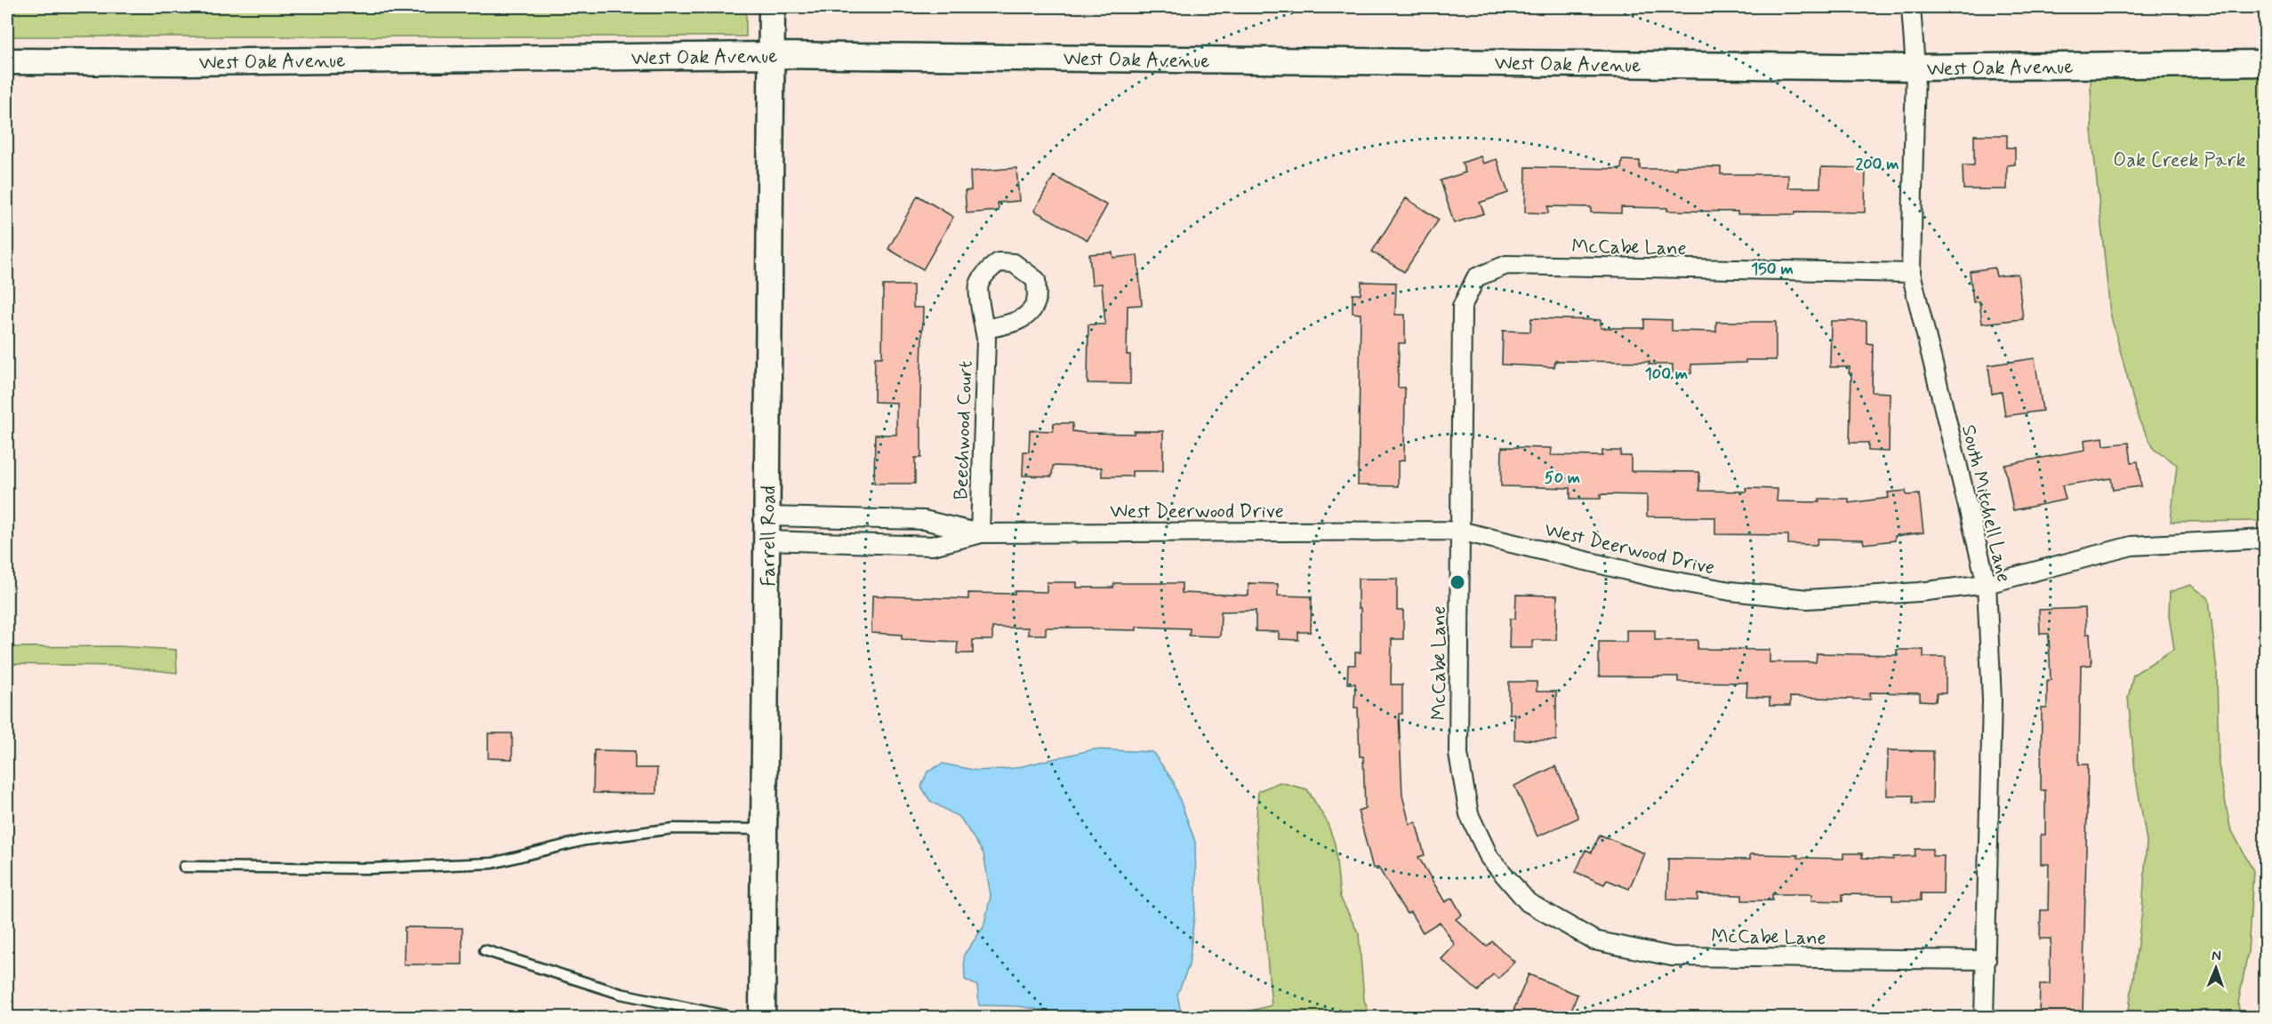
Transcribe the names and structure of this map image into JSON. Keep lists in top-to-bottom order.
{
  "streets": {
    "street": [
      "West Oak Avenue",
      "McCabe Lane",
      "Beechwood Court",
      "South Mitchell Lane",
      "West Deerwood Drive",
      "Farrell Road"
    ]
  },
  "crossings": [
    ["West Oak Avenue", "South Mitchell Lane"],
    ["West Oak Avenue", "Farrell Road"],
    ["McCabe Lane", "South Mitchell Lane"],
    ["McCabe Lane", "West Deerwood Drive"],
    ["Beechwood Court", "West Deerwood Drive"],
    ["South Mitchell Lane", "West Deerwood Drive"],
    ["West Deerwood Drive", "Farrell Road"]
  ],
  "parks": ["Oak Creek Park"],
  "north": "top",
  "rings": [
    "200 m",
    "150 m",
    "100 m",
    "50 m"
  ]
}
